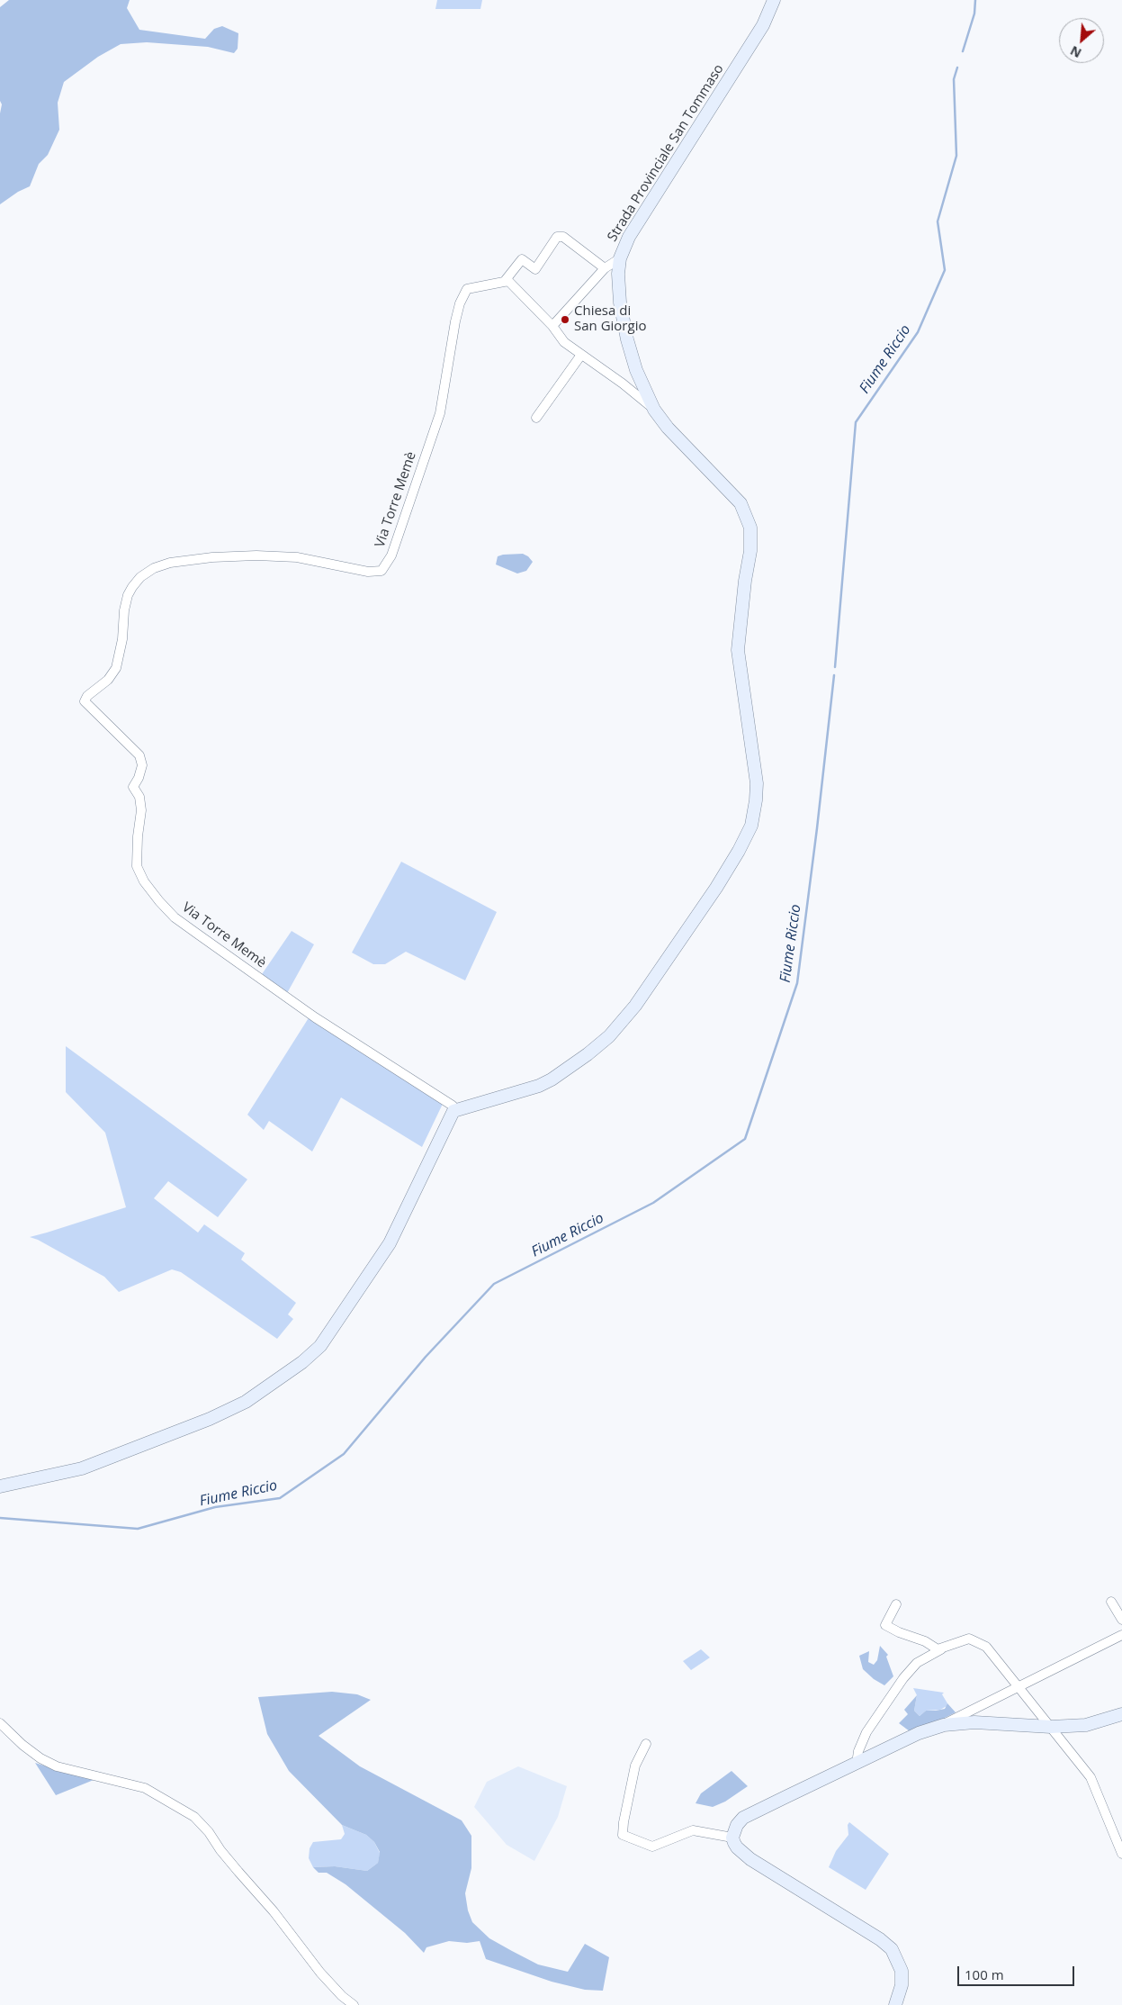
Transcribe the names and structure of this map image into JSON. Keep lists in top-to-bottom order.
{
  "streets": {
    "street": ["Strada Provinciale San Tommaso", "Via Torre Memè"]
  },
  "crossings": [
    ["Strada Provinciale San Tommaso", "Via Torre Memè"]
  ],
  "water": ["Fiume Riccio"],
  "places": ["Chiesa di San Giorgio"],
  "scale_bar": "100 m",
  "north": "bottom left"
}
